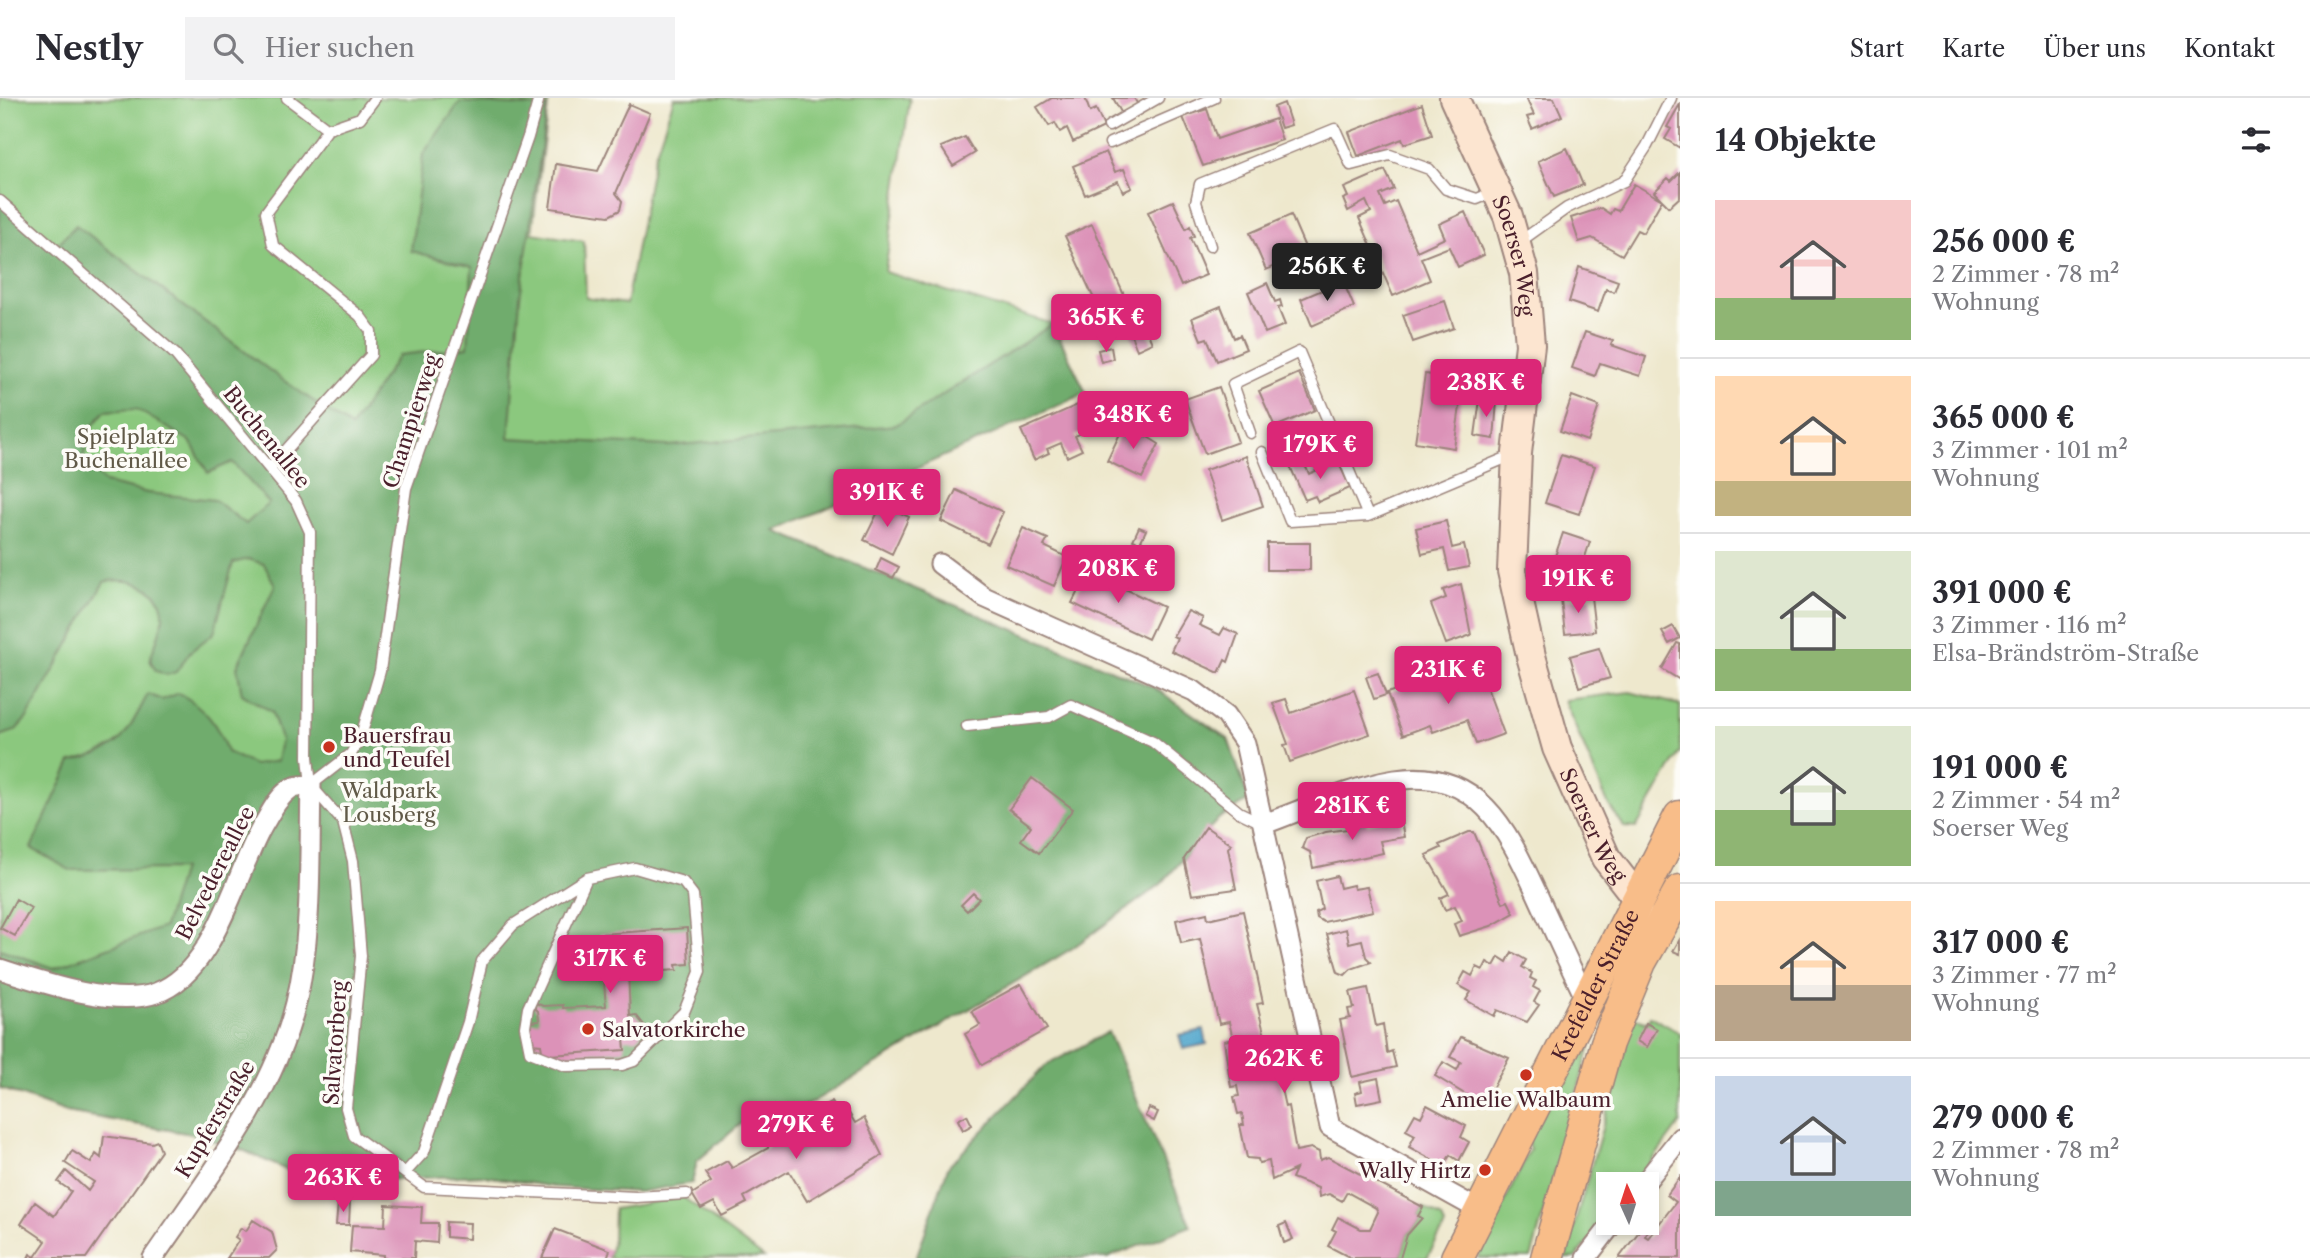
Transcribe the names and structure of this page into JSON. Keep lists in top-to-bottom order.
{
  "streets": {
    "main road": ["Krefelder Straße"],
    "street": ["Soerser Weg", "Belvedereallee", "Kupferstraße"],
    "lane": ["Champierweg", "Buchenallee", "Salvatorberg"]
  },
  "crossings": [
    ["Soerser Weg", "Krefelder Straße"],
    ["Champierweg", "Buchenallee"],
    ["Champierweg", "Belvedereallee"],
    ["Champierweg", "Salvatorberg"],
    ["Champierweg", "Kupferstraße"],
    ["Buchenallee", "Belvedereallee"],
    ["Buchenallee", "Salvatorberg"],
    ["Buchenallee", "Kupferstraße"],
    ["Belvedereallee", "Salvatorberg"],
    ["Belvedereallee", "Kupferstraße"],
    ["Salvatorberg", "Kupferstraße"]
  ],
  "parks": ["Spielplatz Buchenallee", "Waldpark Lousberg"],
  "places": [
    "Bauersfrau und Teufel",
    "Salvatorkirche",
    "Amelie Walbaum",
    "Wally Hirtz"
  ],
  "north": "top",
  "page": {
    "header": "Nestly",
    "search": "Hier suchen",
    "nav": [
      "Start",
      "Karte",
      "Über uns",
      "Kontakt"
    ],
    "heading": "14 Objekte",
    "list": [
      {
        "name": "256 000 €",
        "note": "2 Zimmer · 78 m² · Wohnung"
      },
      {
        "name": "365 000 €",
        "note": "3 Zimmer · 101 m² · Wohnung"
      },
      {
        "name": "391 000 €",
        "note": "3 Zimmer · 116 m² · Elsa-Brändström-Straße"
      },
      {
        "name": "191 000 €",
        "note": "2 Zimmer · 54 m² · Soerser Weg"
      },
      {
        "name": "317 000 €",
        "note": "3 Zimmer · 77 m² · Wohnung"
      },
      {
        "name": "279 000 €",
        "note": "2 Zimmer · 78 m² · Wohnung"
      }
    ],
    "price": [
      "256K €",
      "365K €",
      "238K €",
      "348K €",
      "179K €",
      "391K €",
      "208K €",
      "191K €",
      "231K €",
      "281K €",
      "317K €",
      "262K €",
      "279K €",
      "263K €"
    ]
  }
}
